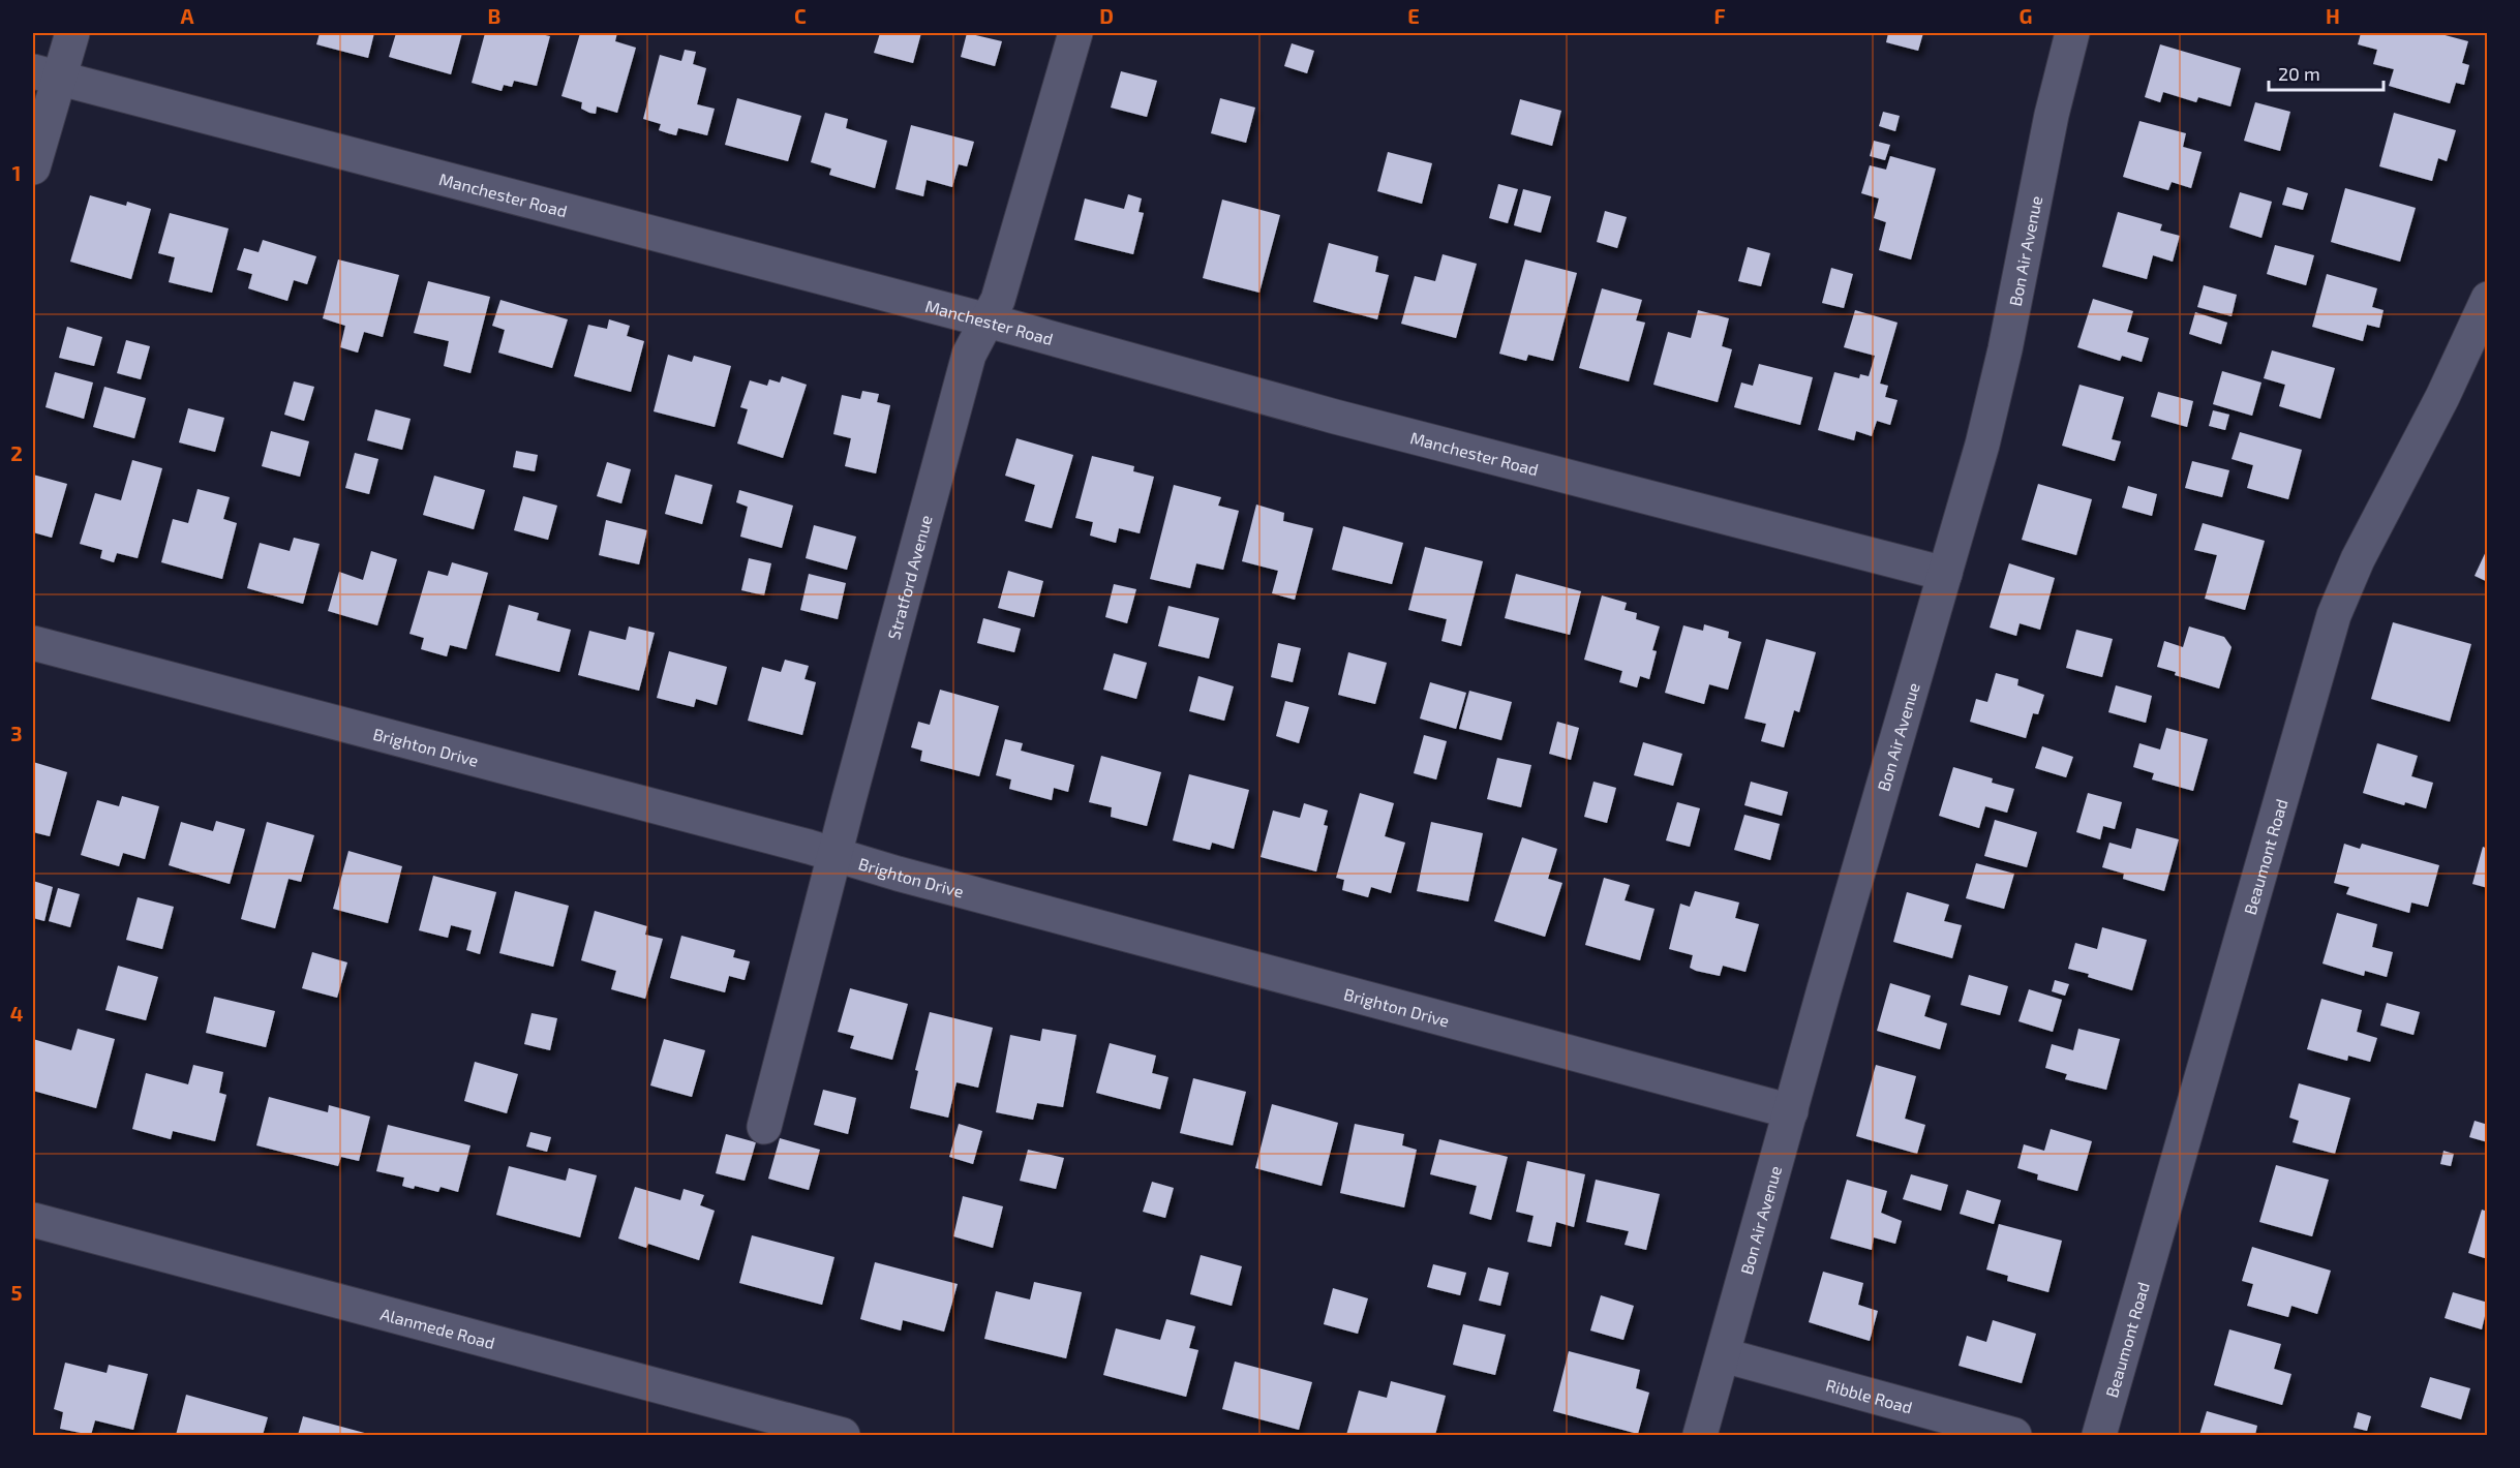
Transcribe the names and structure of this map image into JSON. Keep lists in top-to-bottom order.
{
  "streets": {
    "street": [
      "Manchester Road",
      "Bon Air Avenue",
      "Stratford Avenue",
      "Brighton Drive",
      "Beaumont Road",
      "Alanmede Road",
      "Ribble Road"
    ]
  },
  "crossings": [
    ["Manchester Road", "Bon Air Avenue"],
    ["Manchester Road", "Stratford Avenue"],
    ["Bon Air Avenue", "Brighton Drive"],
    ["Bon Air Avenue", "Ribble Road"],
    ["Stratford Avenue", "Brighton Drive"]
  ],
  "scale_bar": "20 m",
  "grid": {
    "columns": [
      "A",
      "B",
      "C",
      "D",
      "E",
      "F",
      "G",
      "H"
    ],
    "rows": [
      "1",
      "2",
      "3",
      "4",
      "5"
    ]
  }
}
